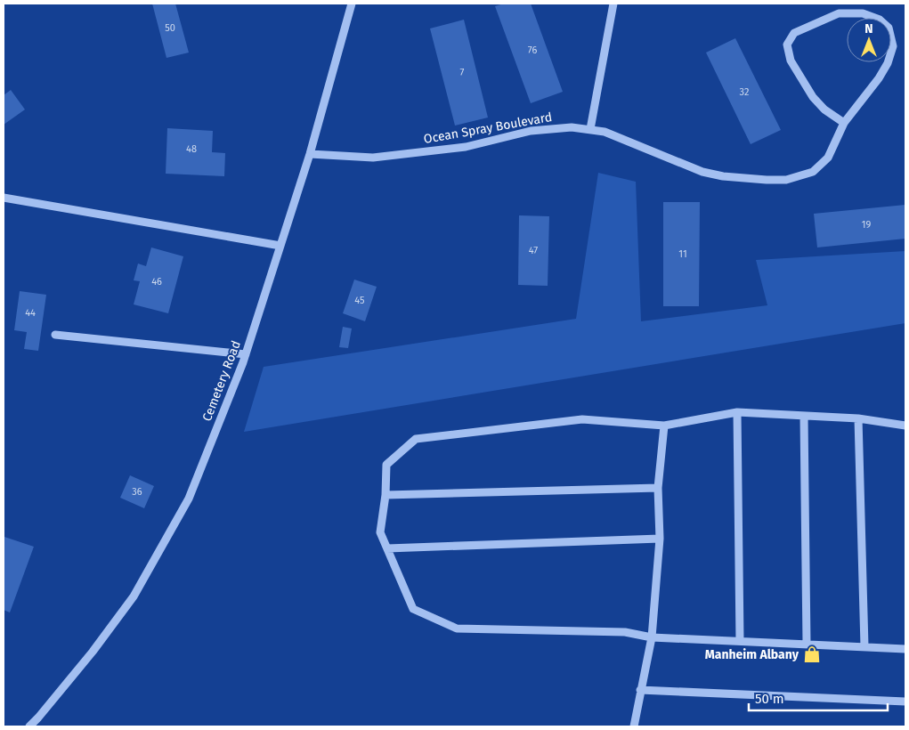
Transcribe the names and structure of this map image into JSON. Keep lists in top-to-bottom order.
{
  "streets": {
    "street": ["Ocean Spray Boulevard", "Cemetery Road"]
  },
  "crossings": [
    ["Ocean Spray Boulevard", "Cemetery Road"]
  ],
  "places": {
    "shop": ["Manheim Albany"]
  },
  "house_numbers": [
    "50",
    "76",
    "7",
    "32",
    "48",
    "19",
    "47",
    "11",
    "46",
    "45",
    "44",
    "36"
  ],
  "scale_bar": "50 m",
  "north": "top"
}
